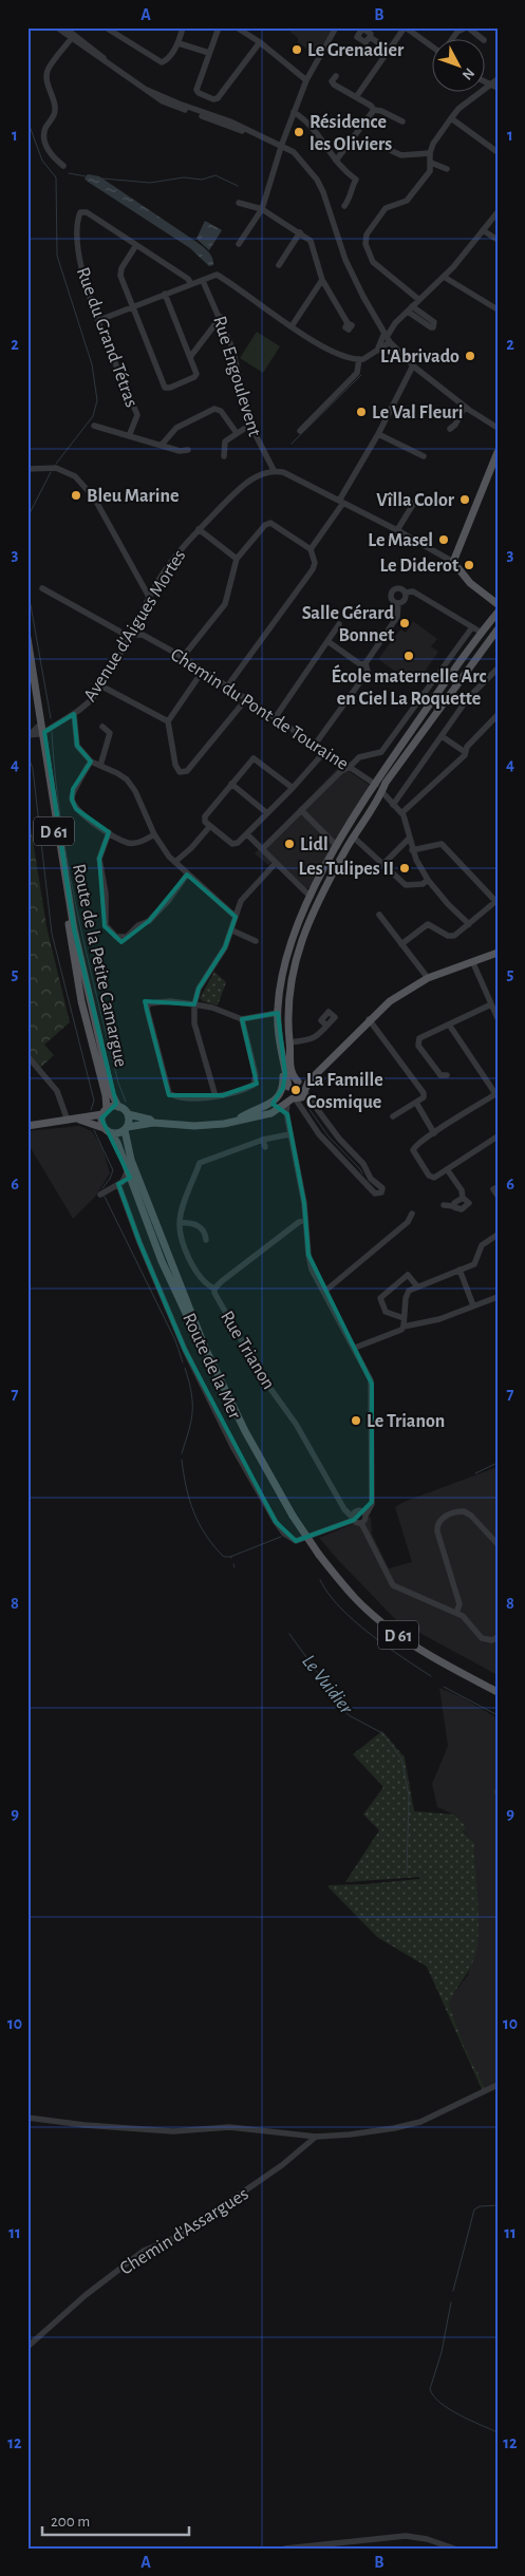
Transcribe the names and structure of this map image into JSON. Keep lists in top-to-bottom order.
{
  "streets": {
    "main road": ["D 61", "Route de la Petite Camargue", "Route de la Mer"],
    "street": [
      "Rue du Grand Tétras",
      "Rue Engoulevent",
      "Avenue d'Aigues Mortes",
      "Chemin du Pont de Touraine",
      "Rue Trianon",
      "Chemin d'Assargues"
    ]
  },
  "crossings": [
    ["Rue Engoulevent", "Avenue d'Aigues Mortes"],
    ["Avenue d'Aigues Mortes", "Chemin du Pont de Touraine"],
    ["Avenue d'Aigues Mortes", "Route de la Petite Camargue"],
    ["Route de la Petite Camargue", "Route de la Mer"],
    ["Rue Trianon", "Route de la Mer"]
  ],
  "water": ["Le Vuidier"],
  "places": [
    "Le Grenadier",
    "Résidence les Oliviers",
    "L'Abrivado",
    "Le Val Fleuri",
    "Bleu Marine",
    "Vîlla Color",
    "Le Masel",
    "Le Diderot",
    "Salle Gérard Bonnet",
    "École maternelle Arc en Ciel La Roquette",
    "Lidl",
    "Les Tulipes II",
    "La Famille Cosmique",
    "Le Trianon"
  ],
  "scale_bar": "200 m",
  "north": "bottom right",
  "grid": {
    "columns": ["A", "B"],
    "rows": [
      "1",
      "2",
      "3",
      "4",
      "5",
      "6",
      "7",
      "8",
      "9",
      "10",
      "11",
      "12"
    ]
  }
}
